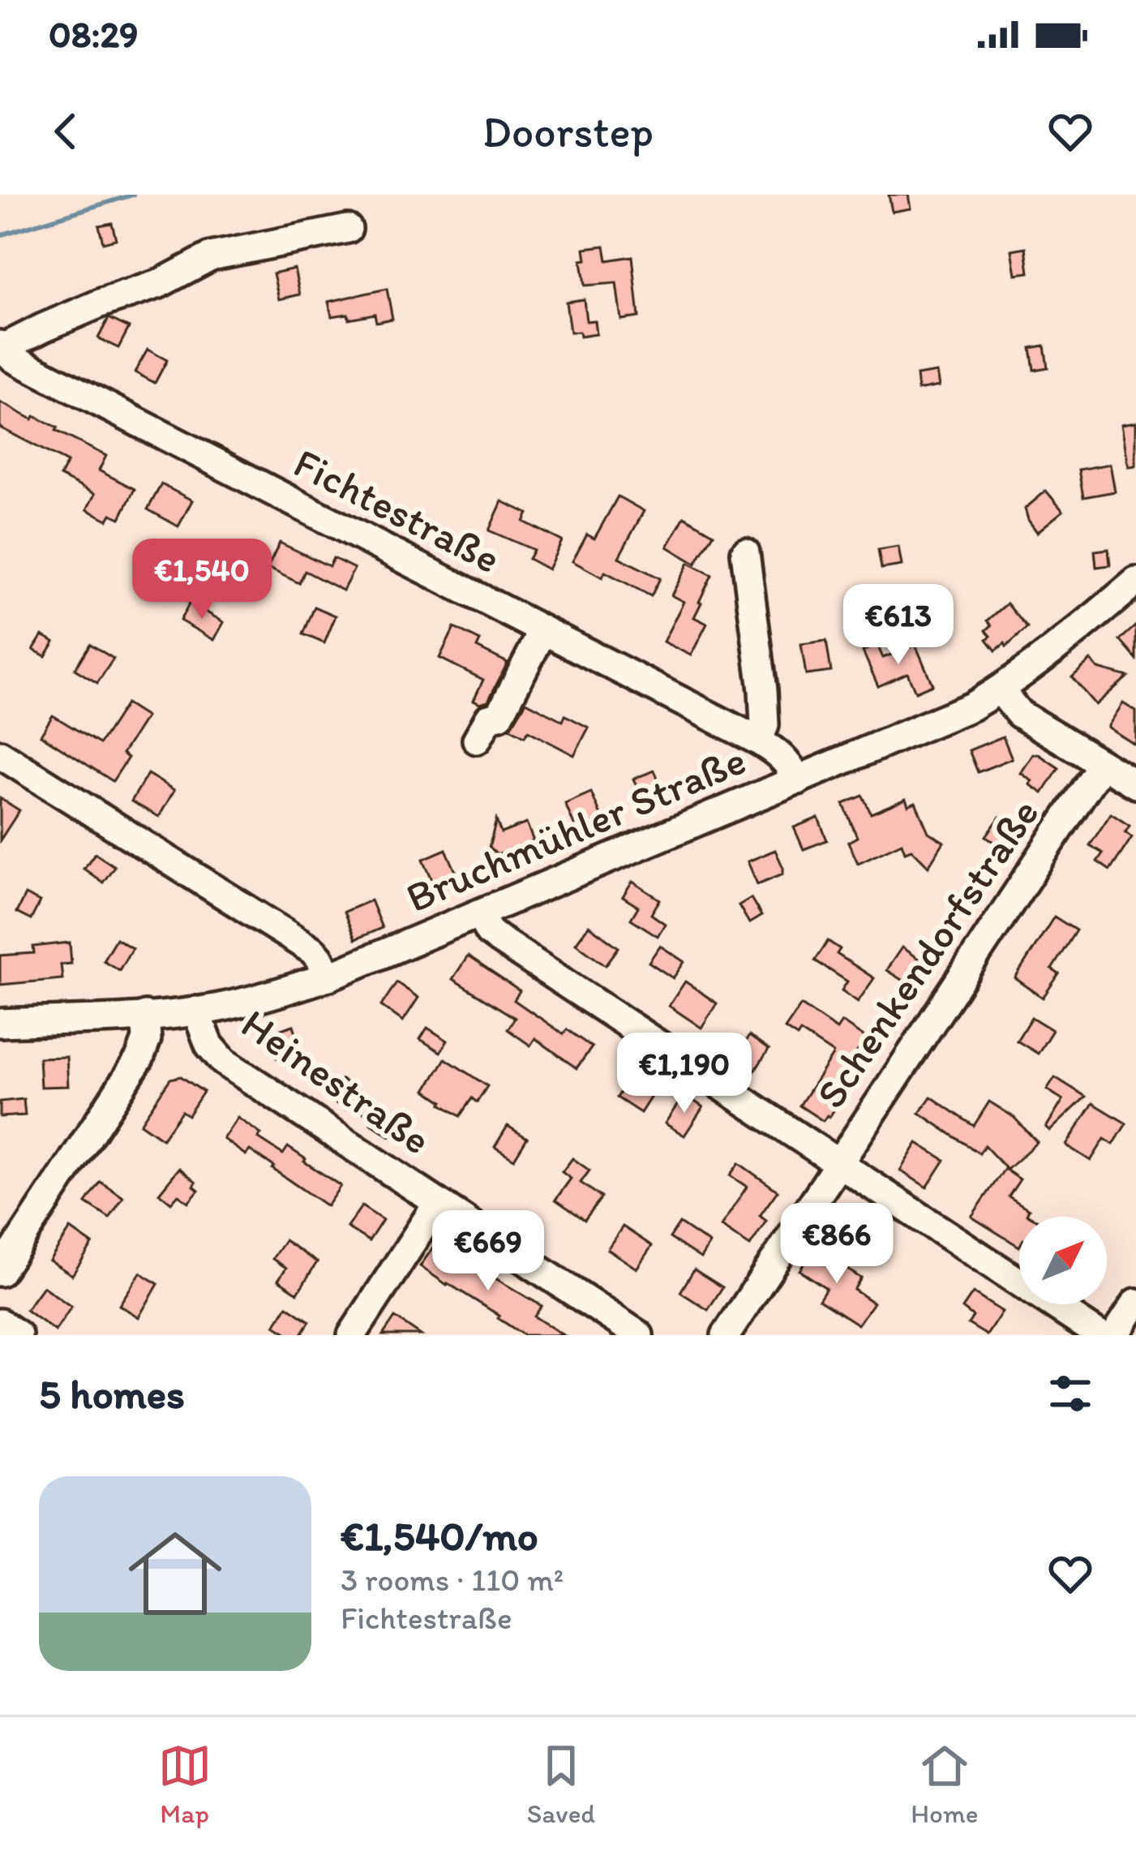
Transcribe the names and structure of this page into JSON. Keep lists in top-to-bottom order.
{
  "streets": {
    "street": [
      "Fichtestraße",
      "Bruchmühler Straße",
      "Schenkendorfstraße",
      "Heinestraße"
    ]
  },
  "crossings": [
    ["Fichtestraße", "Bruchmühler Straße"],
    ["Bruchmühler Straße", "Heinestraße"]
  ],
  "north": "top right",
  "page": {
    "status": "08:29",
    "header": "Doorstep",
    "price": [
      "€1,540",
      "€613",
      "€1,190",
      "€866",
      "€669"
    ],
    "heading": "5 homes",
    "list": [
      {
        "name": "€1,540/mo",
        "note": "3 rooms · 110 m² · Fichtestraße"
      }
    ],
    "tabs": ["Map", "Saved", "Home"]
  }
}
